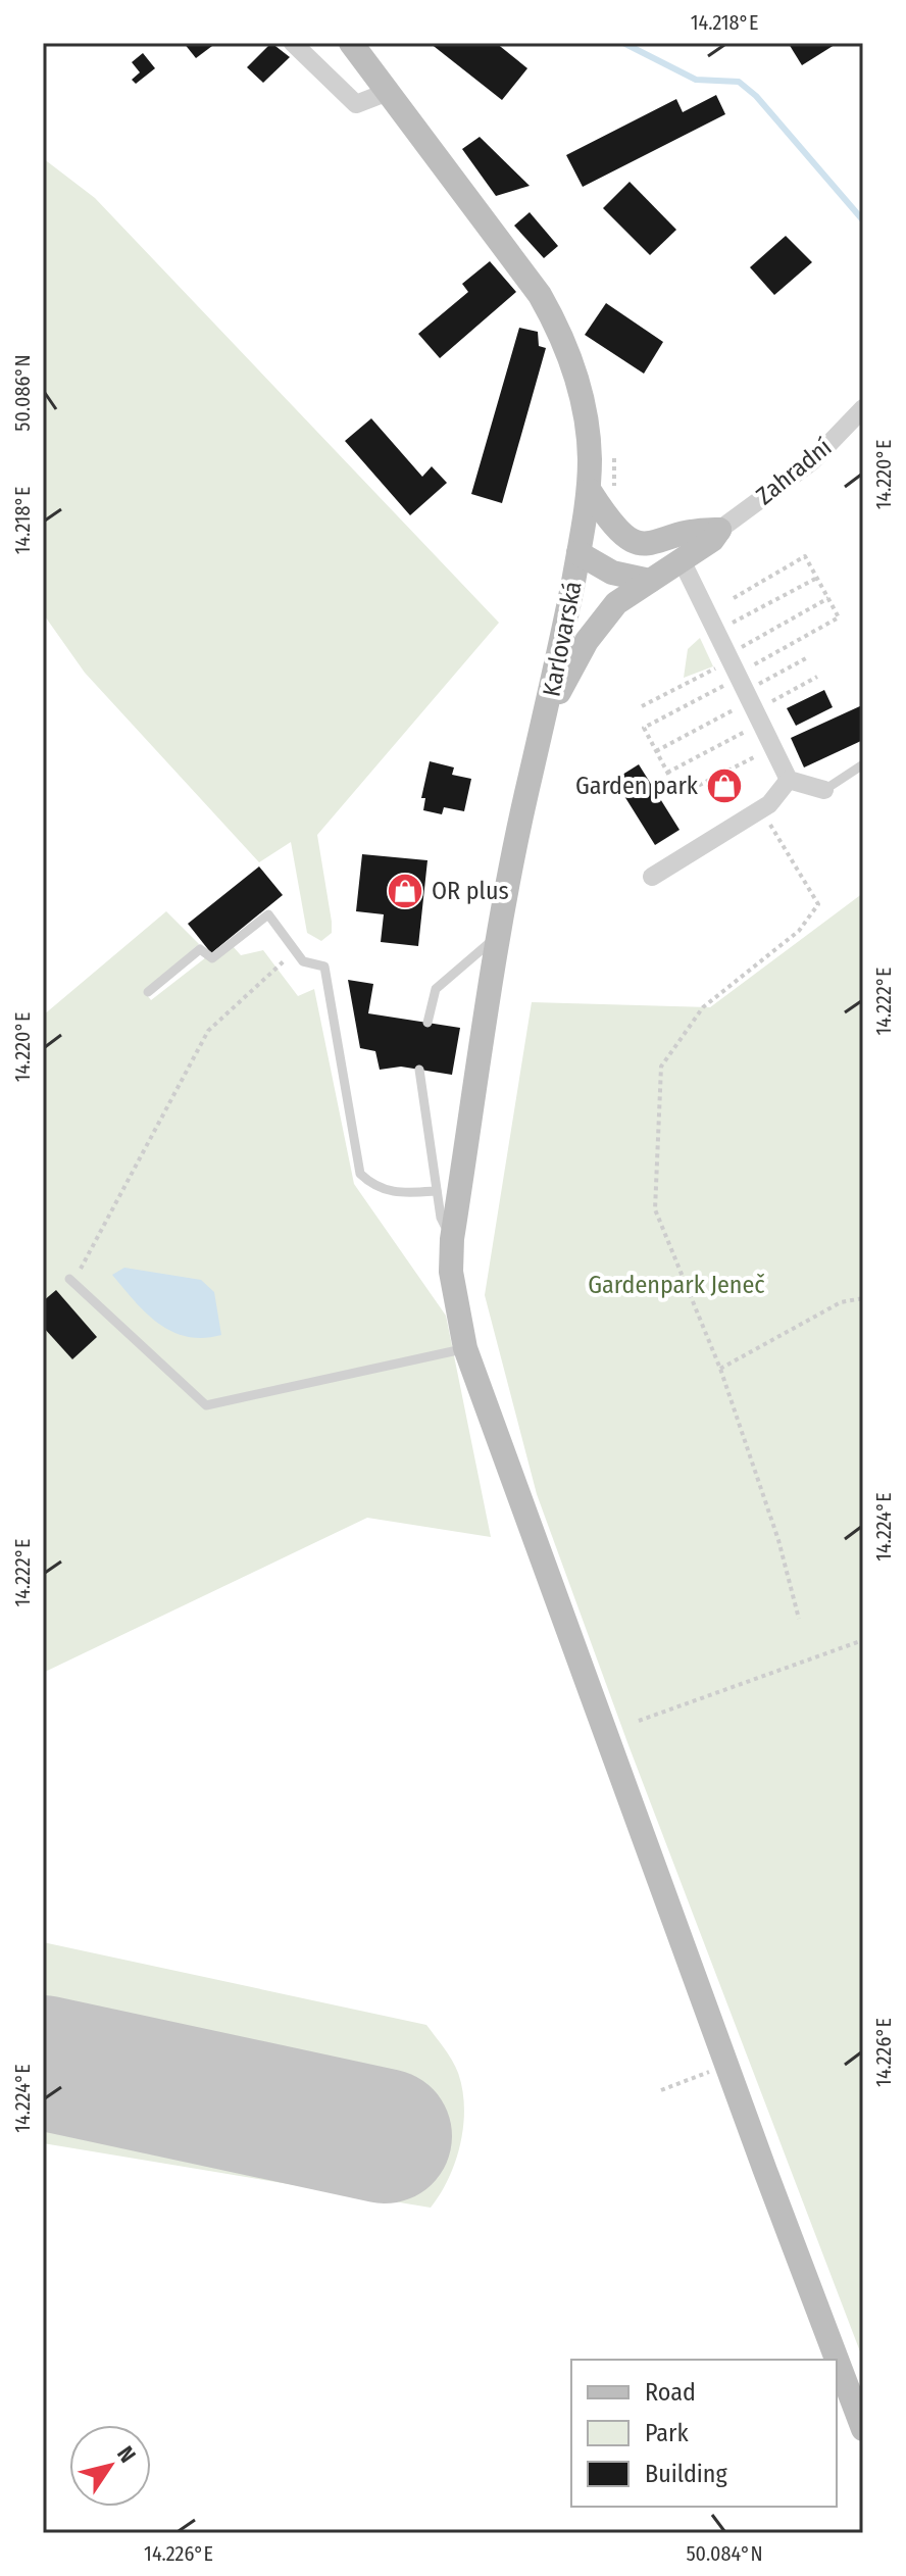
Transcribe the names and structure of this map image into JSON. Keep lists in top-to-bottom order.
{
  "streets": {
    "main road": ["Karlovarská"],
    "street": ["Zahradní"]
  },
  "parks": ["Gardenpark Jeneč"],
  "places": {
    "shop": ["Garden park", "OR plus"]
  },
  "legend": ["Road", "Park", "Building"],
  "north": "top right",
  "coordinates": [
    "14.218°E",
    "50.086°N",
    "14.220°E",
    "14.222°E",
    "14.224°E",
    "14.226°E",
    "50.084°N"
  ]
}
